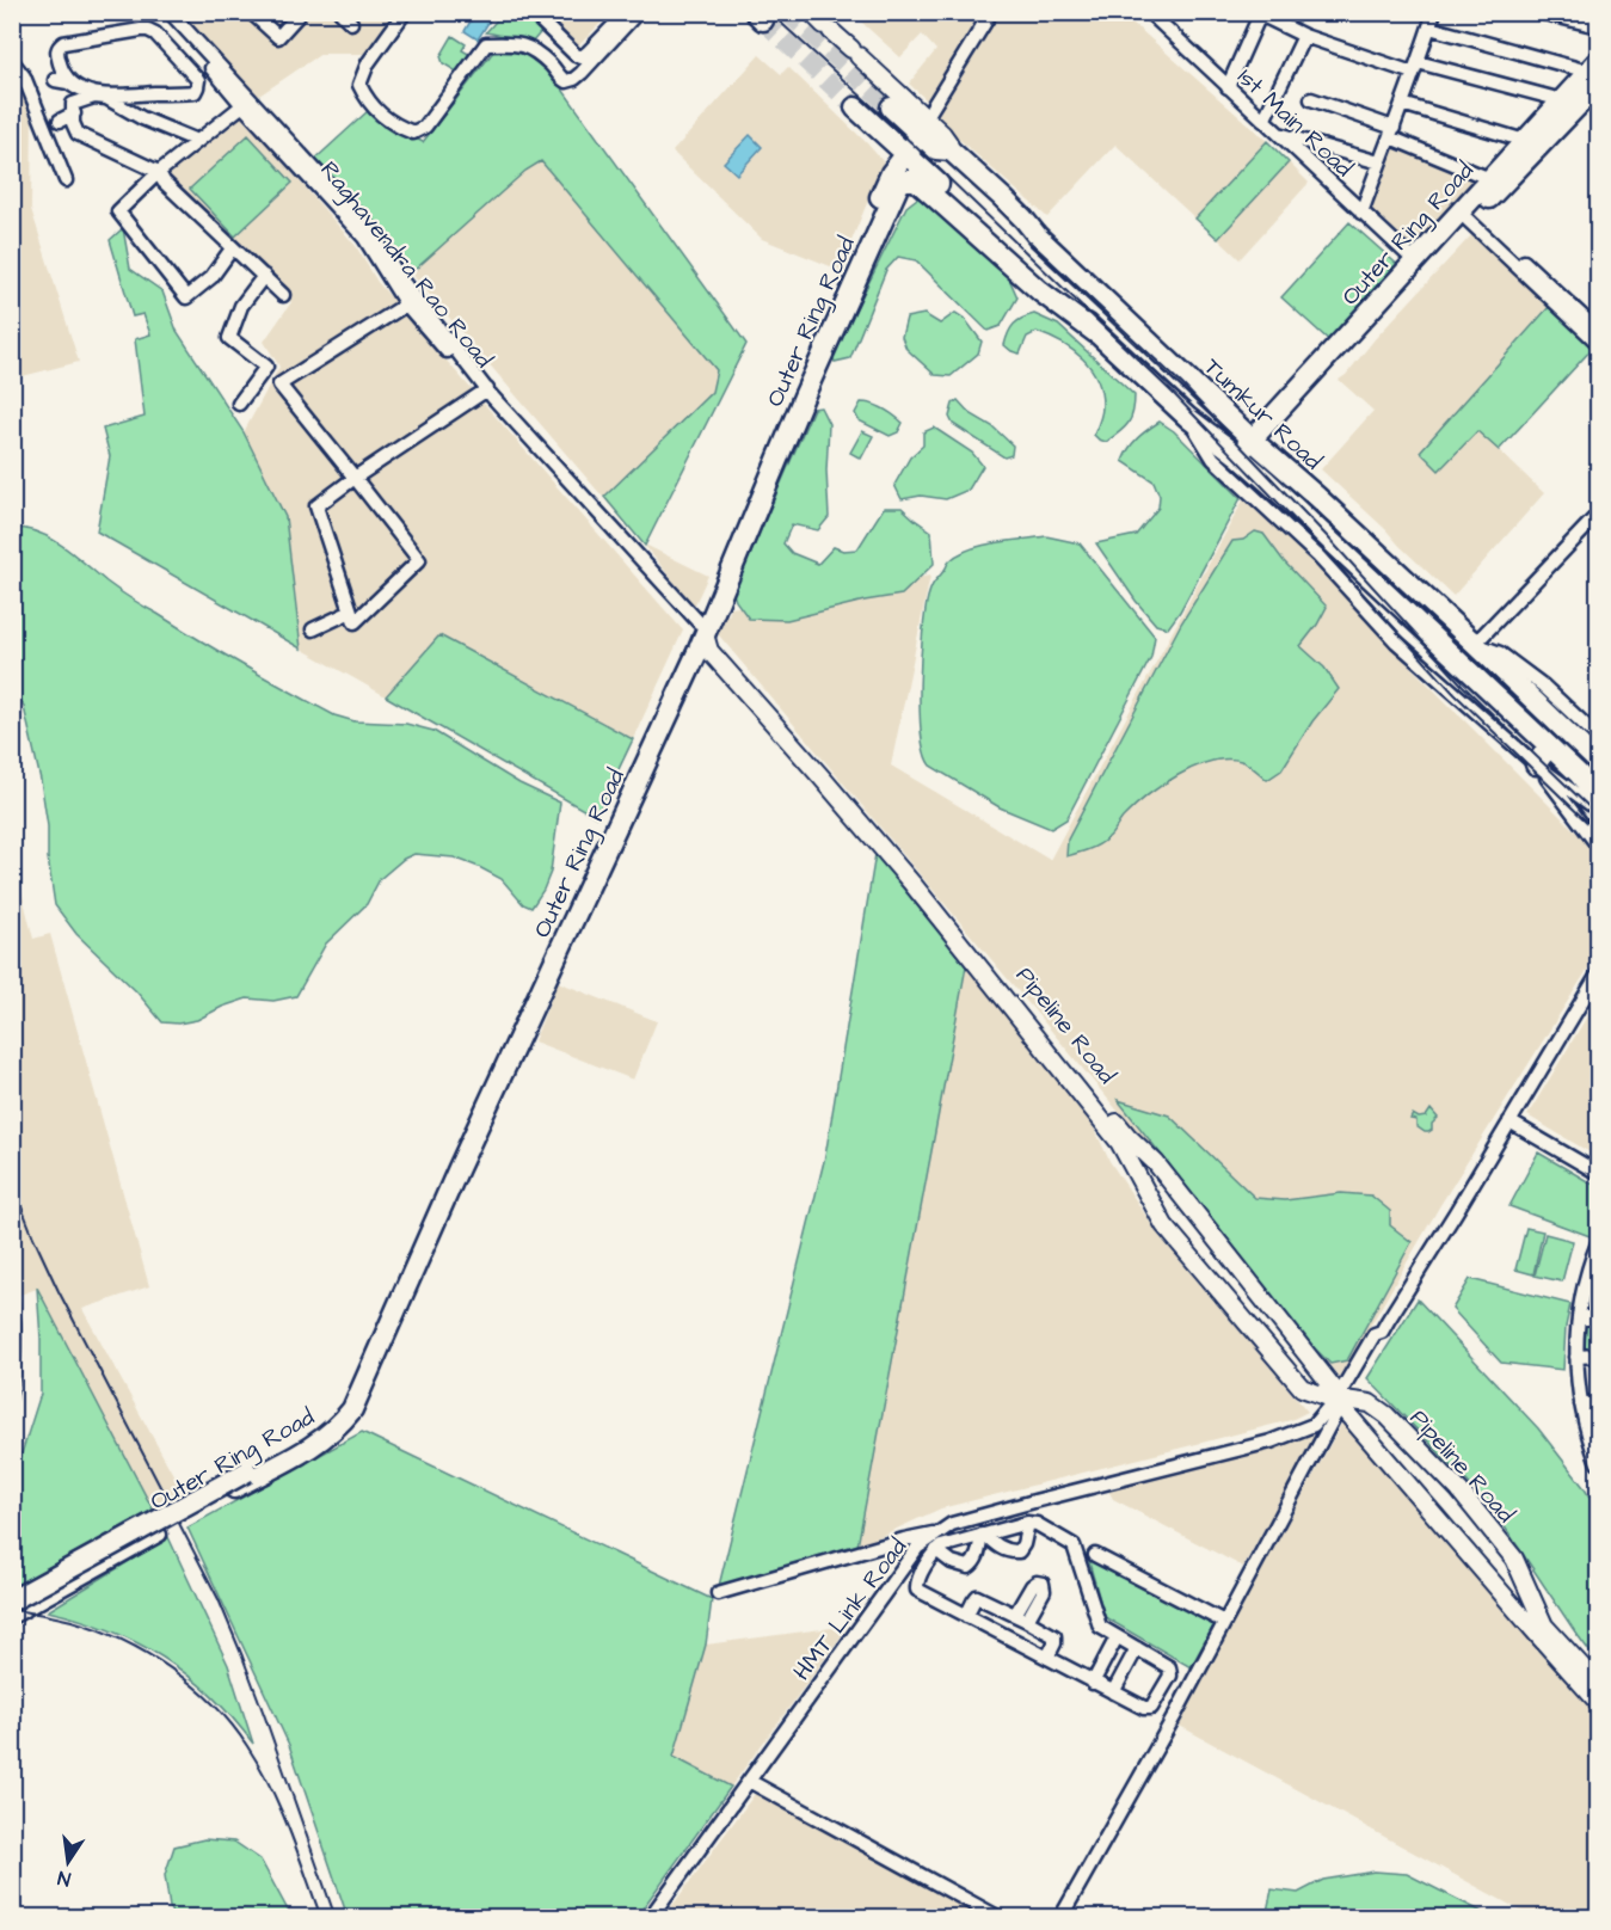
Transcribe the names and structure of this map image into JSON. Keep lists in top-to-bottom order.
{
  "streets": {
    "highway": ["Outer Ring Road", "Tumkur Road"],
    "main road": ["Pipeline Road"],
    "street": ["1st Main Road", "Raghavendra Rao Road", "HMT Link Road"]
  },
  "crossings": [
    ["1st Main Road", "Outer Ring Road"],
    ["Outer Ring Road", "Raghavendra Rao Road"],
    ["Outer Ring Road", "Tumkur Road"],
    ["Outer Ring Road", "Pipeline Road"],
    ["Raghavendra Rao Road", "Pipeline Road"],
    ["Pipeline Road", "HMT Link Road"]
  ],
  "north": "bottom"
}
